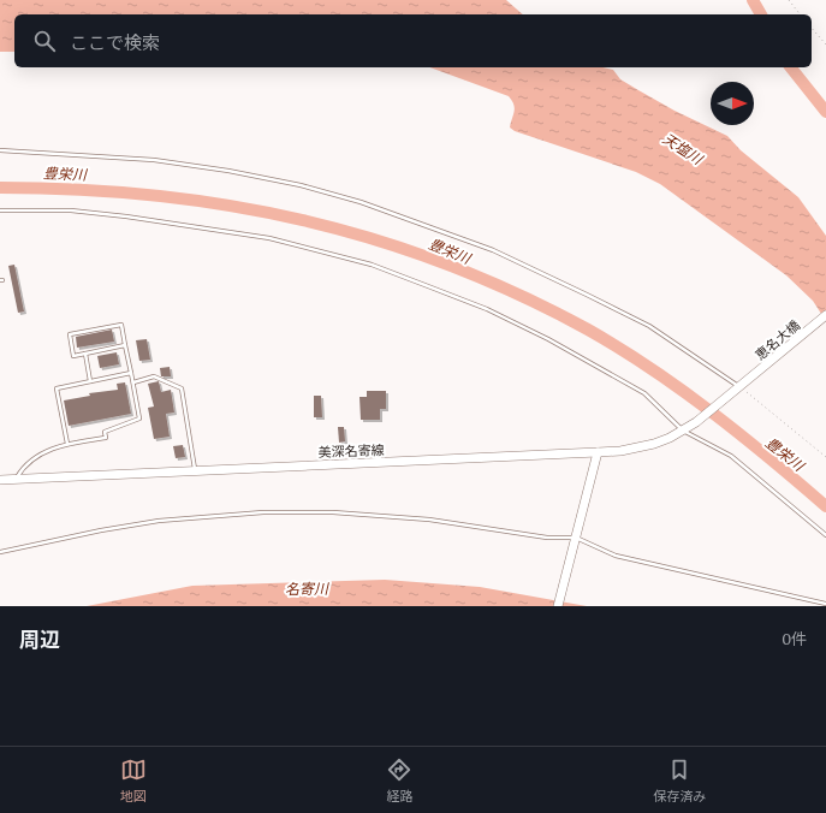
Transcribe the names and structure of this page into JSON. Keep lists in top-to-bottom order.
{
  "streets": {
    "main road": ["恵名大橋", "美深名寄線"]
  },
  "crossings": [
    ["恵名大橋", "美深名寄線"]
  ],
  "water": ["天塩川", "豊栄川", "名寄川"],
  "north": "right",
  "page": {
    "search": "ここで検索",
    "heading": ["周辺", "0件"],
    "nav": ["地図", "経路", "保存済み"]
  }
}
